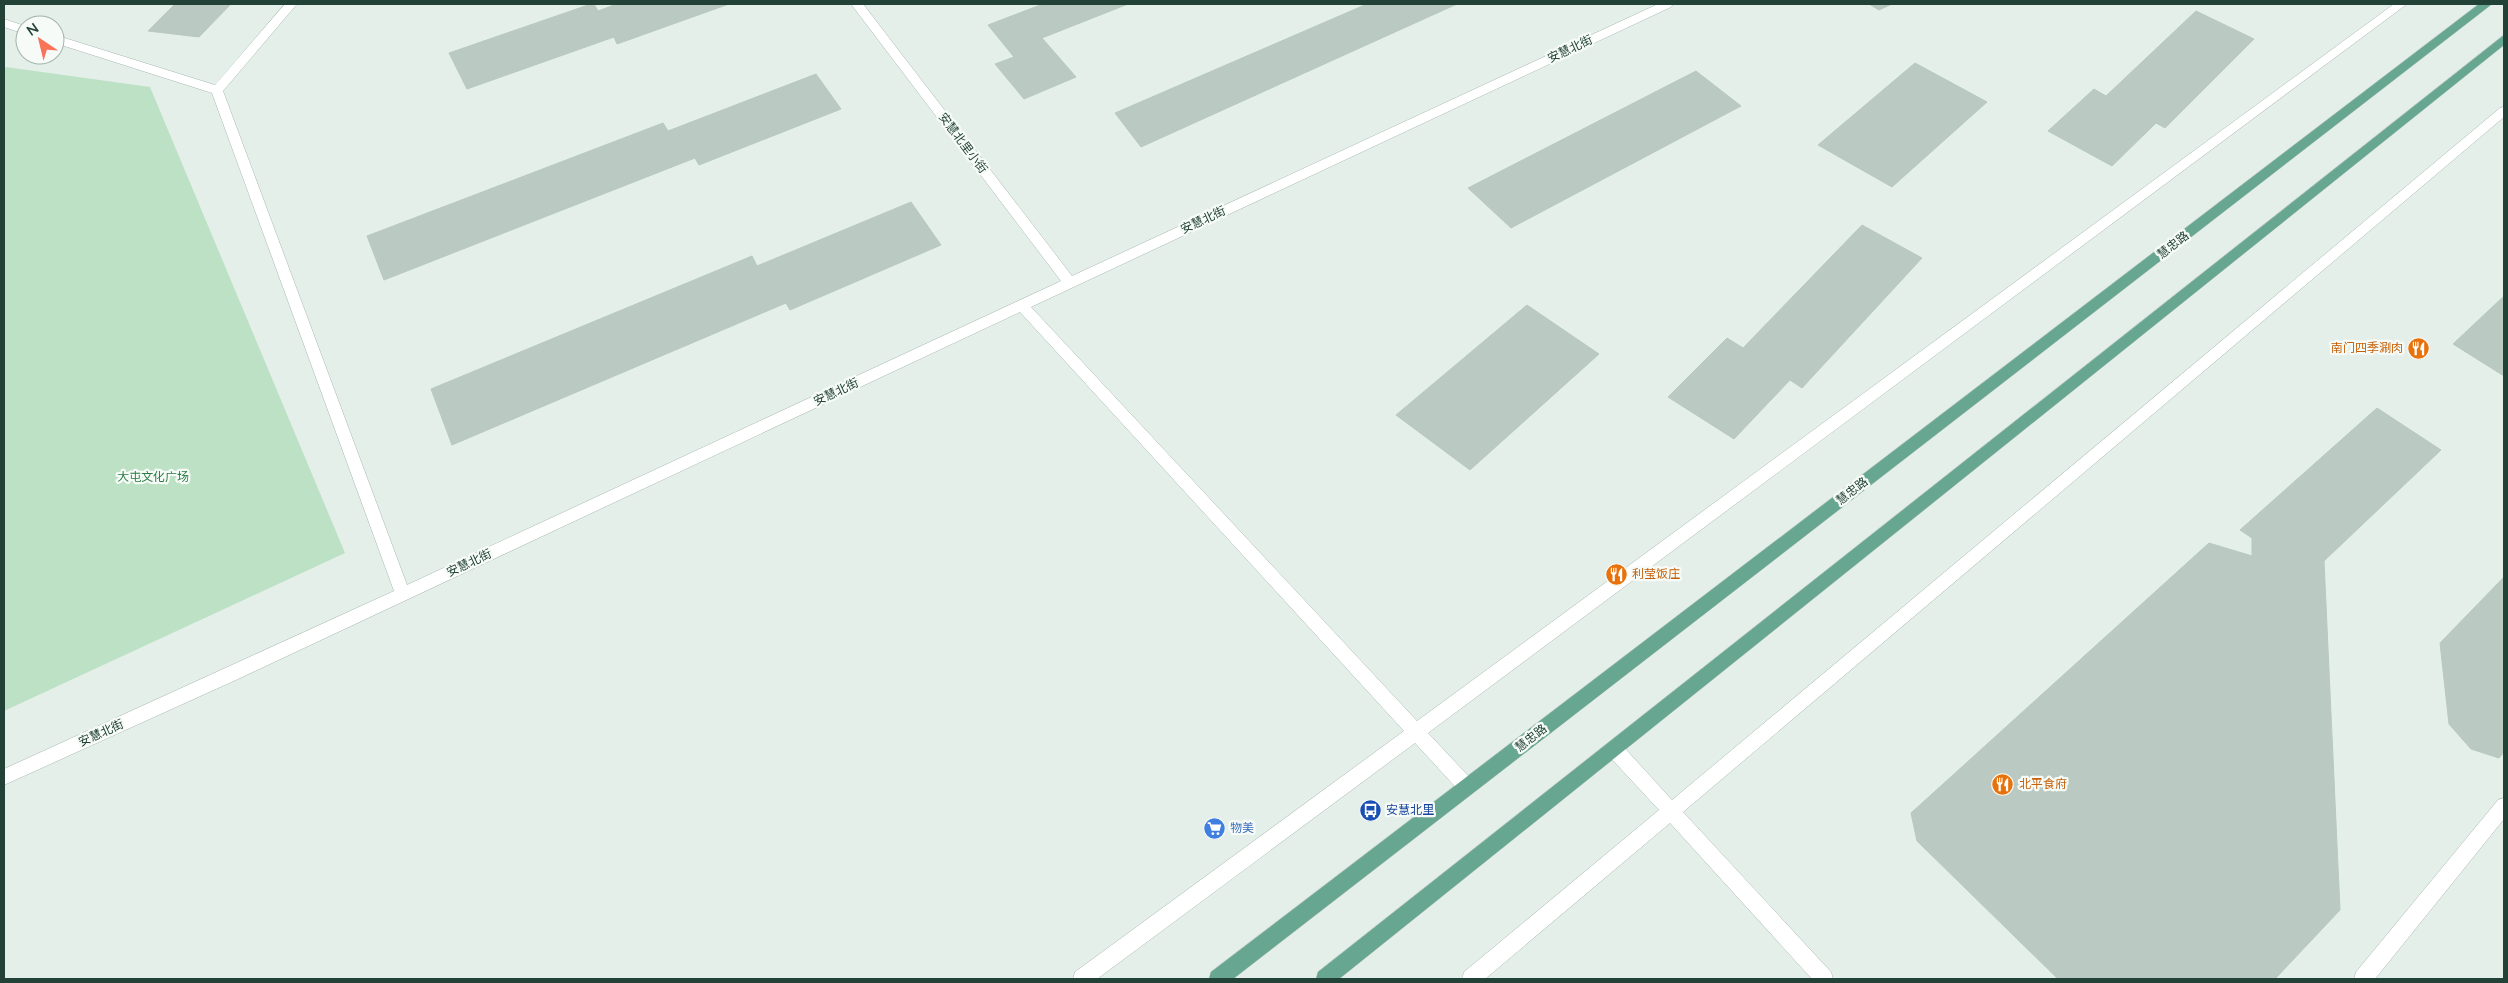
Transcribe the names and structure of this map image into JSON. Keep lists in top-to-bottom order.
{
  "streets": {
    "main road": ["慧忠路"],
    "street": ["安慧北街", "安慧北里小街"]
  },
  "crossings": [
    ["安慧北街", "安慧北里小街"]
  ],
  "parks": ["大屯文化广场"],
  "places": {
    "restaurant": ["南门四季涮肉", "利莹饭庄", "北平食府"],
    "bus stop": ["安慧北里"],
    "supermarket": ["物美"]
  },
  "north": "top left"
}
